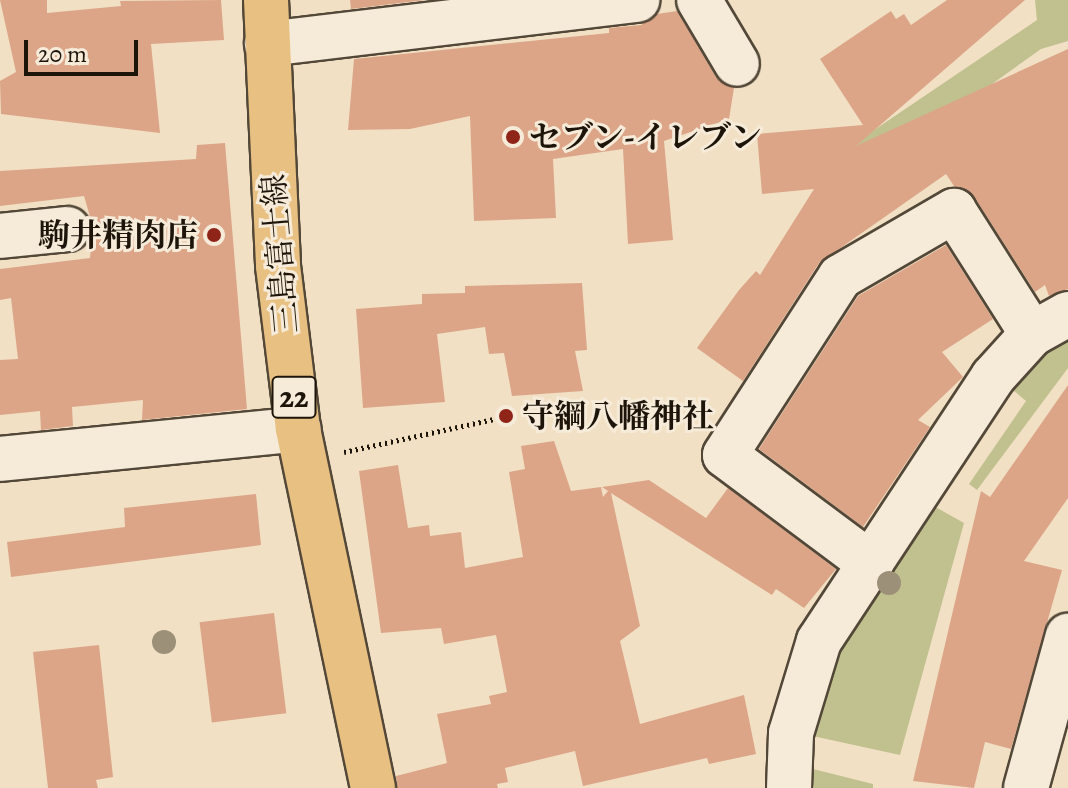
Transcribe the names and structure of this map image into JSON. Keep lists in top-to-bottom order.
{
  "streets": {
    "main road": ["三島富士線", "22"]
  },
  "places": ["セブン-イレブン", "駒井精肉店", "守綱八幡神社"],
  "scale_bar": "20 m"
}
